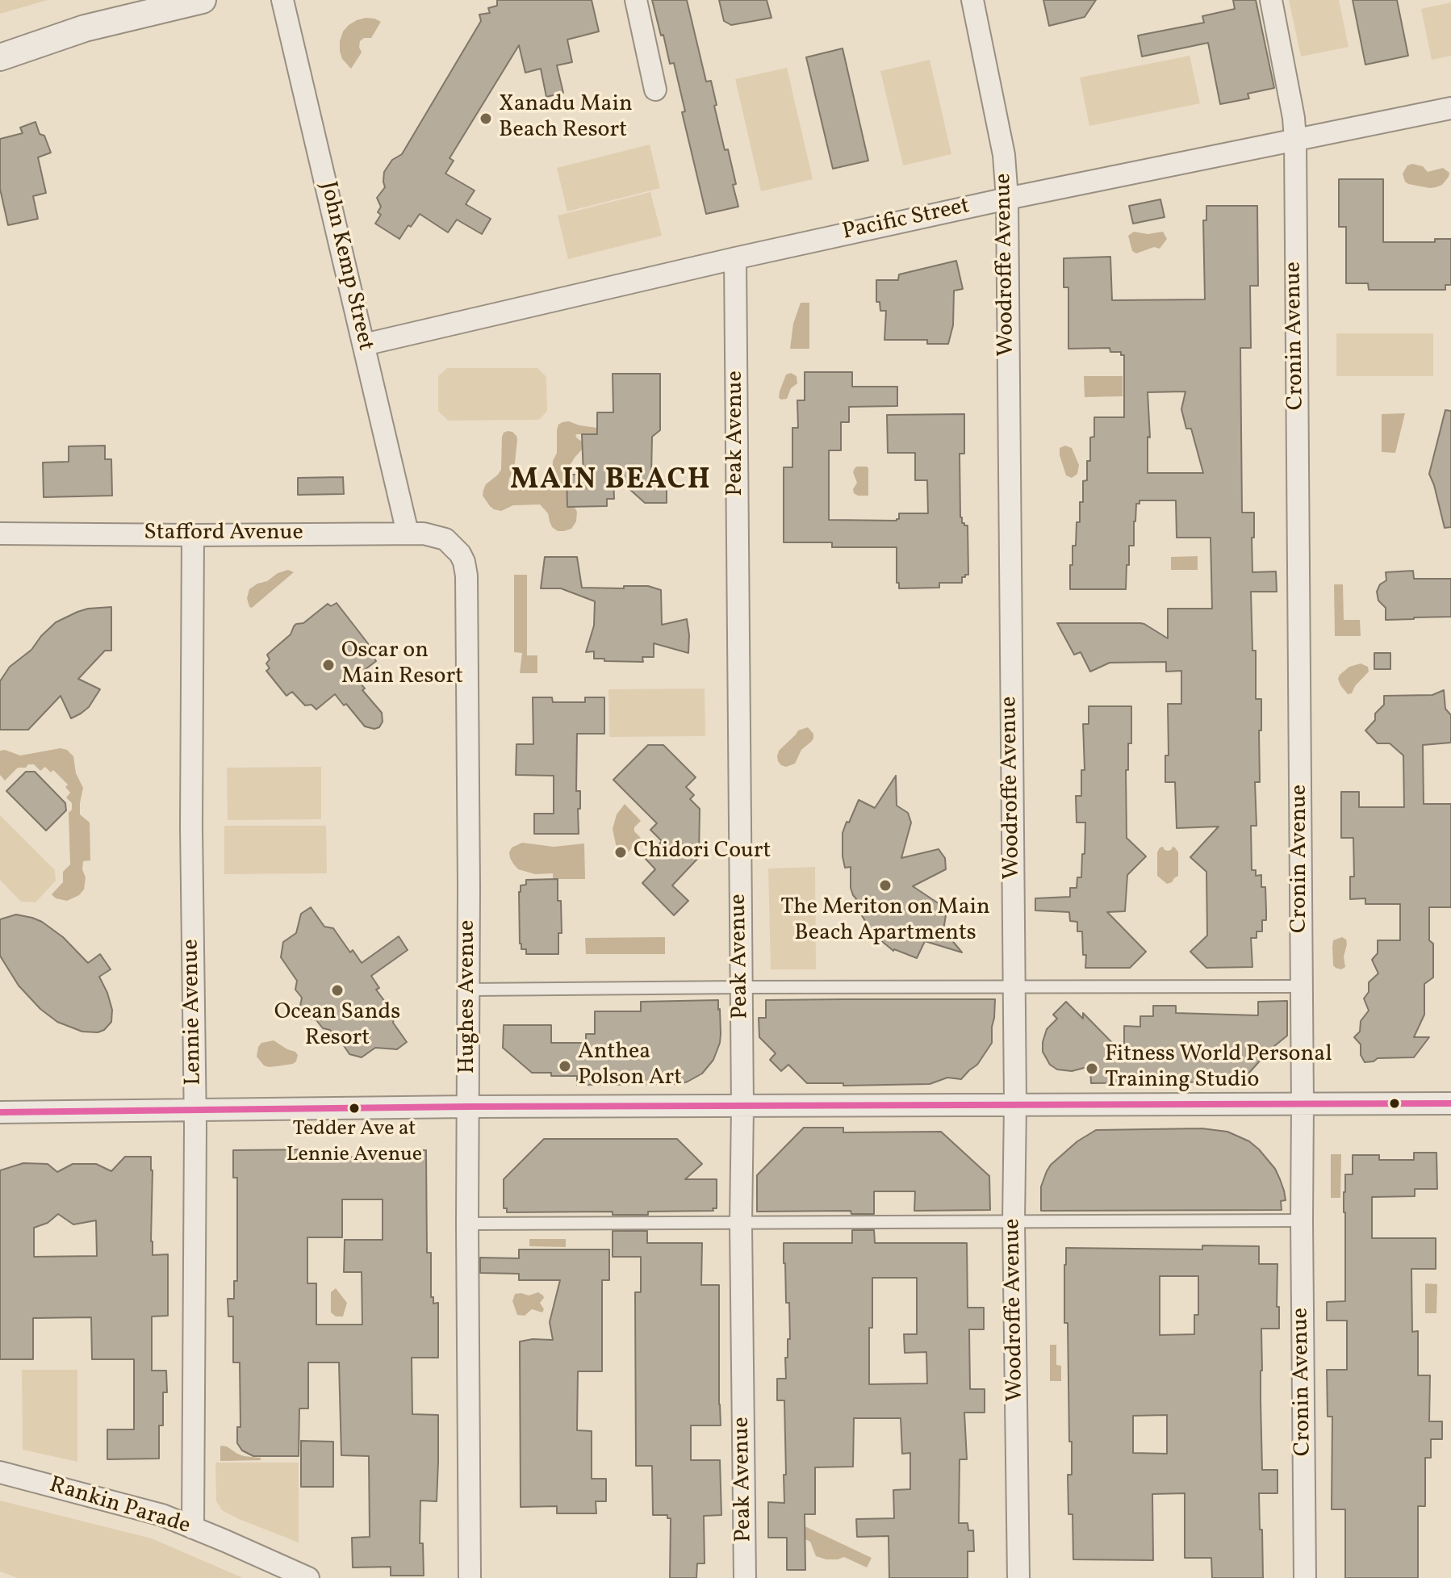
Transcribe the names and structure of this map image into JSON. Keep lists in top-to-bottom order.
{
  "streets": {
    "street": [
      "Pacific Street",
      "Woodroffe Avenue",
      "John Kemp Street",
      "Cronin Avenue",
      "Peak Avenue",
      "Stafford Avenue",
      "Hughes Avenue",
      "Lennie Avenue",
      "Rankin Parade"
    ]
  },
  "crossings": [
    ["Pacific Street", "Woodroffe Avenue"],
    ["Pacific Street", "John Kemp Street"],
    ["Pacific Street", "Cronin Avenue"],
    ["Pacific Street", "Peak Avenue"],
    ["John Kemp Street", "Stafford Avenue"],
    ["Stafford Avenue", "Hughes Avenue"],
    ["Stafford Avenue", "Lennie Avenue"],
    ["Lennie Avenue", "Rankin Parade"]
  ],
  "districts": ["MAIN BEACH"],
  "places": [
    "Xanadu Main Beach Resort",
    "Oscar on Main Resort",
    "Chidori Court",
    "The Meriton on Main Beach Apartments",
    "Ocean Sands Resort",
    "Anthea Polson Art",
    "Fitness World Personal Training Studio",
    "Tedder Ave at Lennie Avenue"
  ]
}
